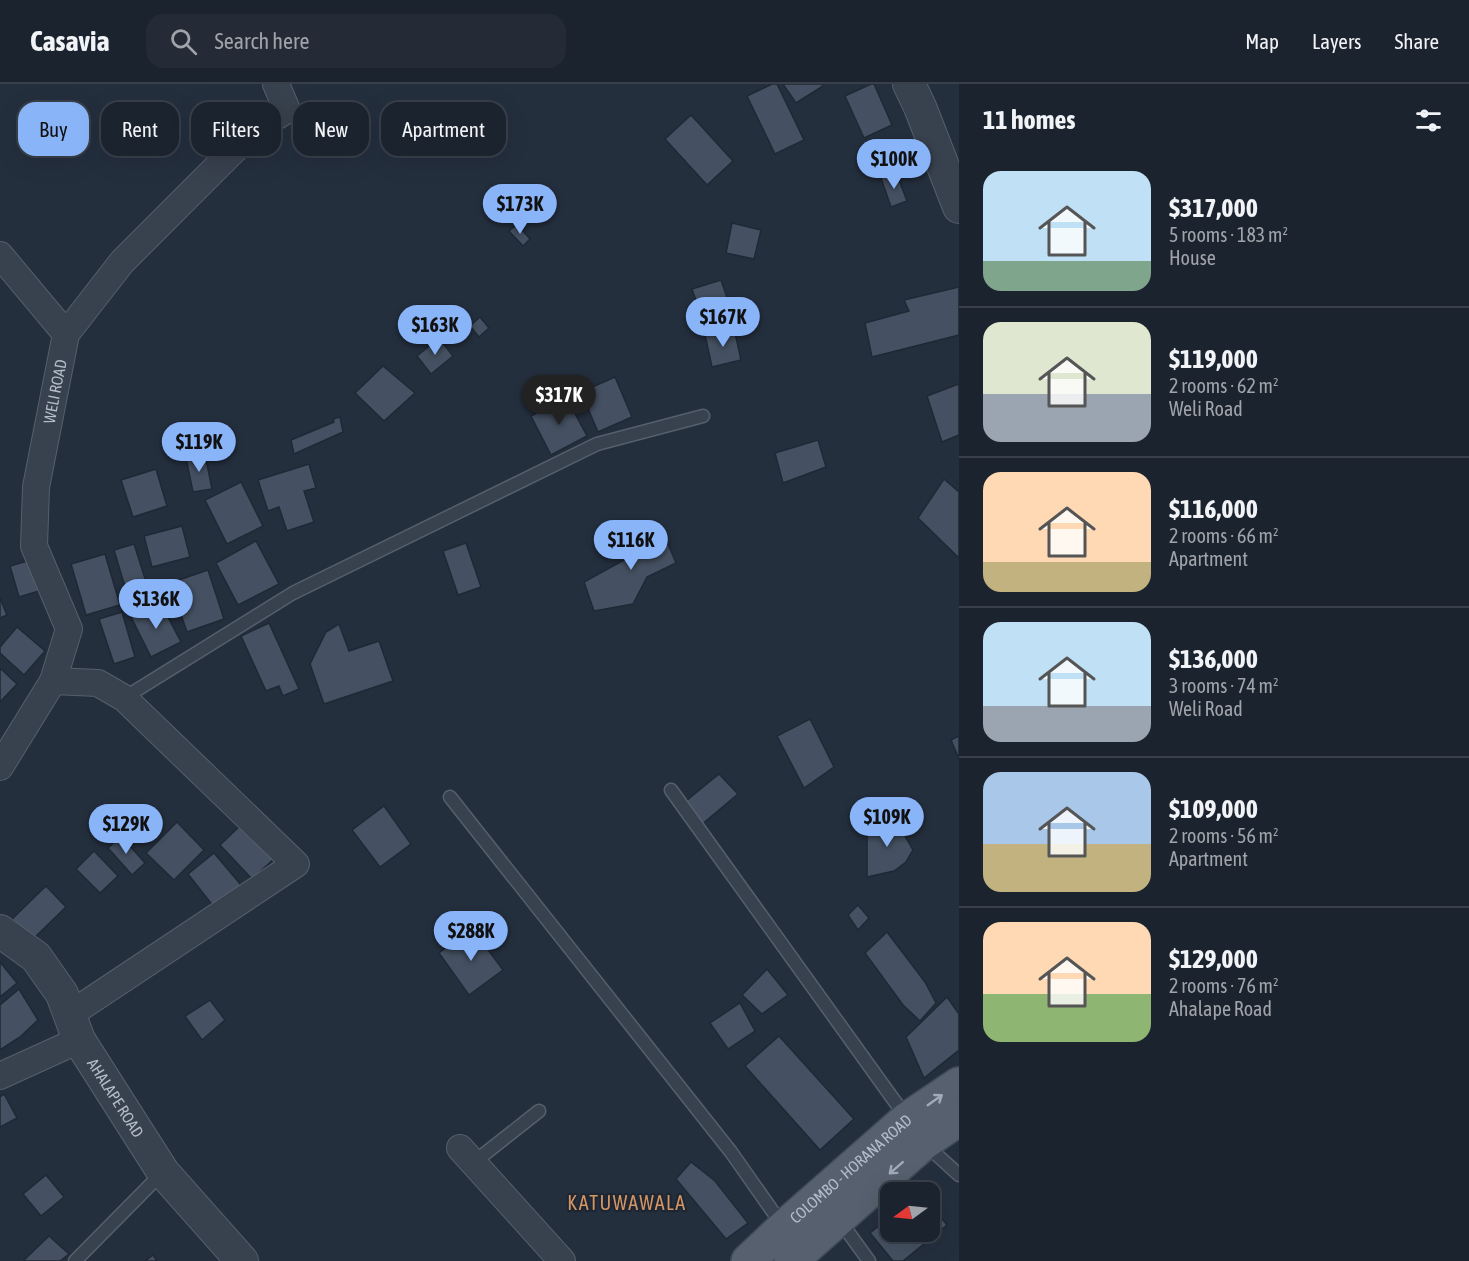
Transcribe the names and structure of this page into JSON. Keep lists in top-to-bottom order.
{
  "streets": {
    "main road": ["COLOMBO - HORANA ROAD"],
    "street": ["WELI ROAD", "AHALAPE ROAD"]
  },
  "districts": ["KATUWAWALA"],
  "north": "left",
  "page": {
    "header": "Casavia",
    "search": "Search here",
    "nav": ["Map", "Layers", "Share"],
    "heading": "11 homes",
    "chip": [
      "Buy",
      "Rent",
      "Filters",
      "New",
      "Apartment"
    ],
    "price": [
      "$100K",
      "$173K",
      "$167K",
      "$163K",
      "$317K",
      "$119K",
      "$116K",
      "$136K",
      "$109K",
      "$129K",
      "$288K"
    ],
    "list": [
      {
        "name": "$317,000",
        "note": "5 rooms · 183 m² · House"
      },
      {
        "name": "$119,000",
        "note": "2 rooms · 62 m² · Weli Road"
      },
      {
        "name": "$116,000",
        "note": "2 rooms · 66 m² · Apartment"
      },
      {
        "name": "$136,000",
        "note": "3 rooms · 74 m² · Weli Road"
      },
      {
        "name": "$109,000",
        "note": "2 rooms · 56 m² · Apartment"
      },
      {
        "name": "$129,000",
        "note": "2 rooms · 76 m² · Ahalape Road"
      }
    ]
  }
}
